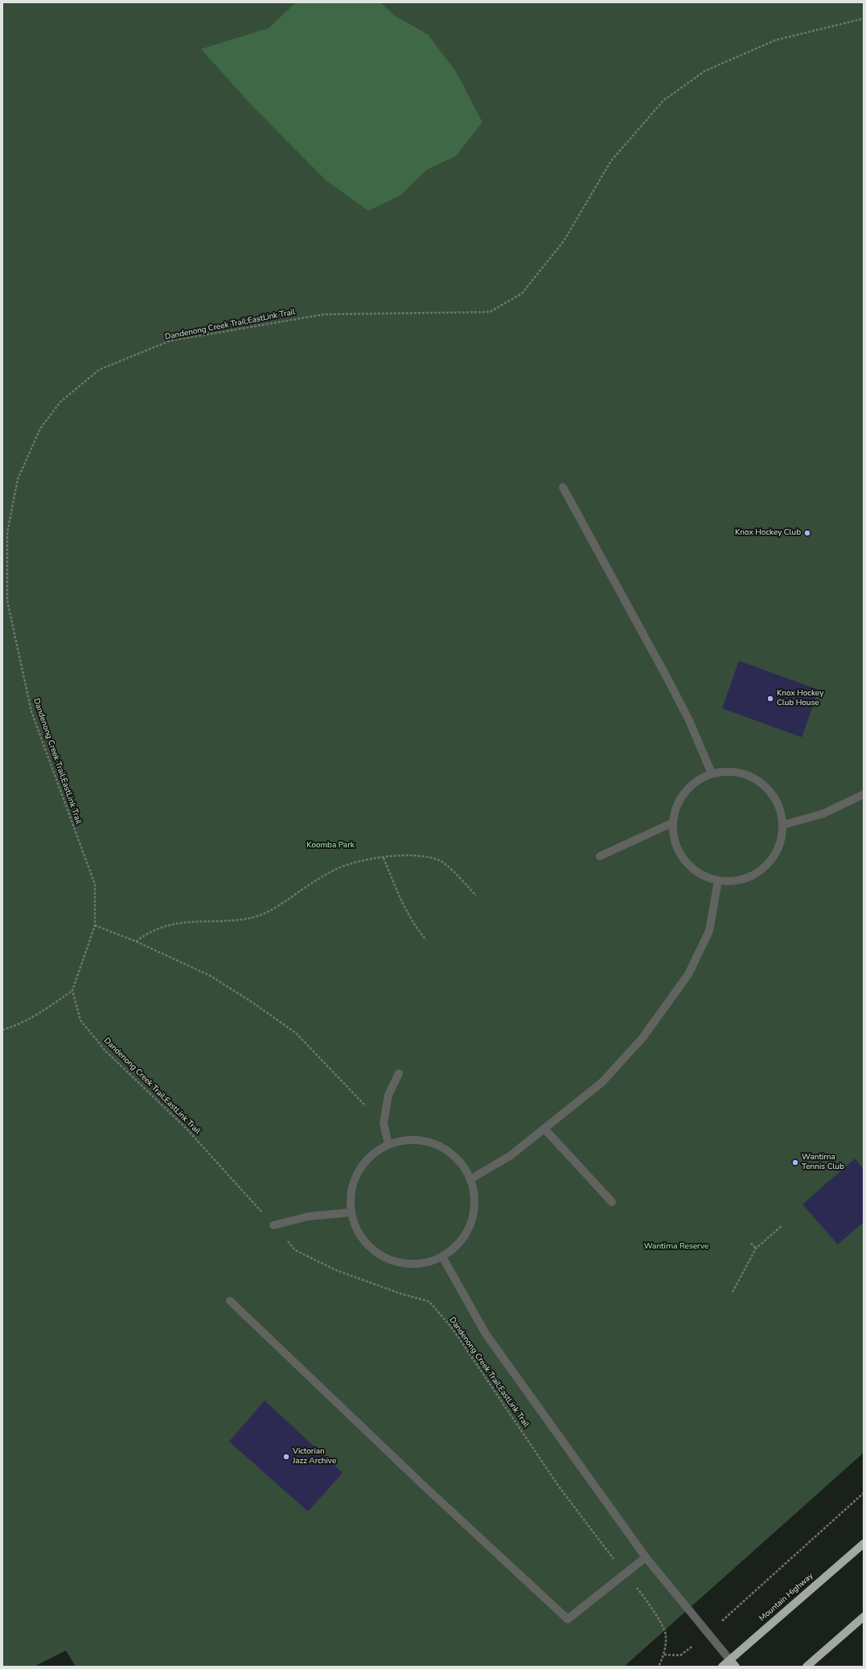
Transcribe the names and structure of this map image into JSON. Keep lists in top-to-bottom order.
{
  "streets": {
    "main road": ["Mountain Highway"],
    "path": ["Dandenong Creek Trail;EastLink Trail"]
  },
  "parks": ["Koomba Park", "Wantirna Reserve"],
  "places": [
    "Knox Hockey Club",
    "Knox Hockey Club House",
    "Wantirna Tennis Club",
    "Victorian Jazz Archive"
  ]
}
